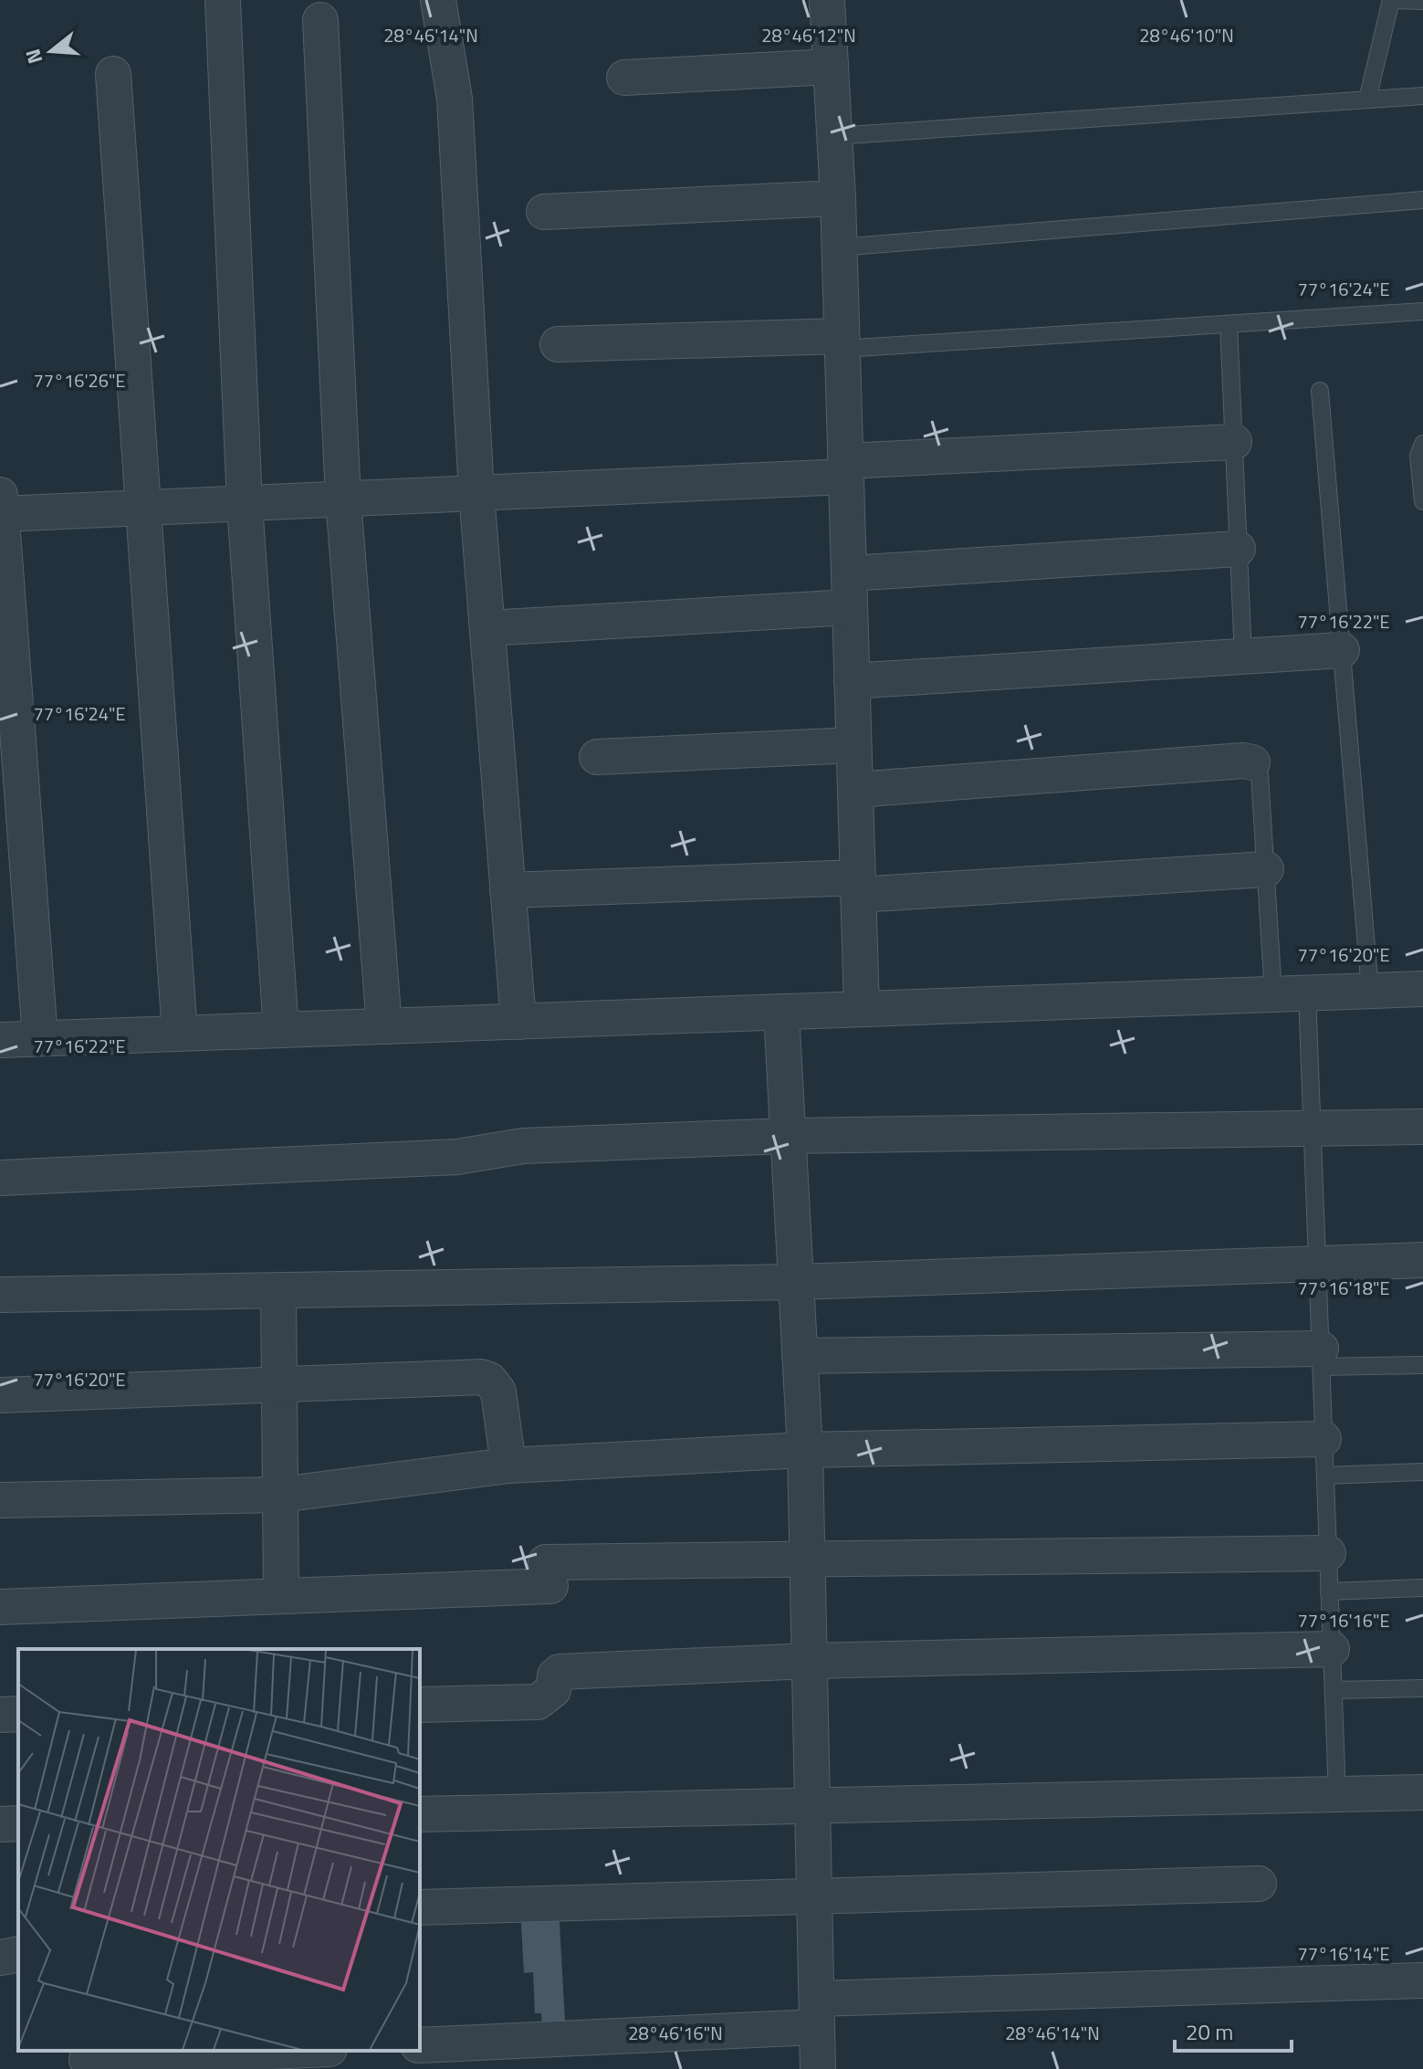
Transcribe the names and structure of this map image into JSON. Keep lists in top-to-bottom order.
{
  "scale_bar": "20 m",
  "north": "left",
  "coordinates": [
    "28°46'14\"N",
    "28°46'12\"N",
    "28°46'10\"N",
    "77°16'24\"E",
    "77°16'26\"E",
    "77°16'22\"E",
    "77°16'20\"E",
    "77°16'18\"E",
    "77°16'16\"E",
    "77°16'14\"E",
    "28°46'16\"N"
  ]
}
